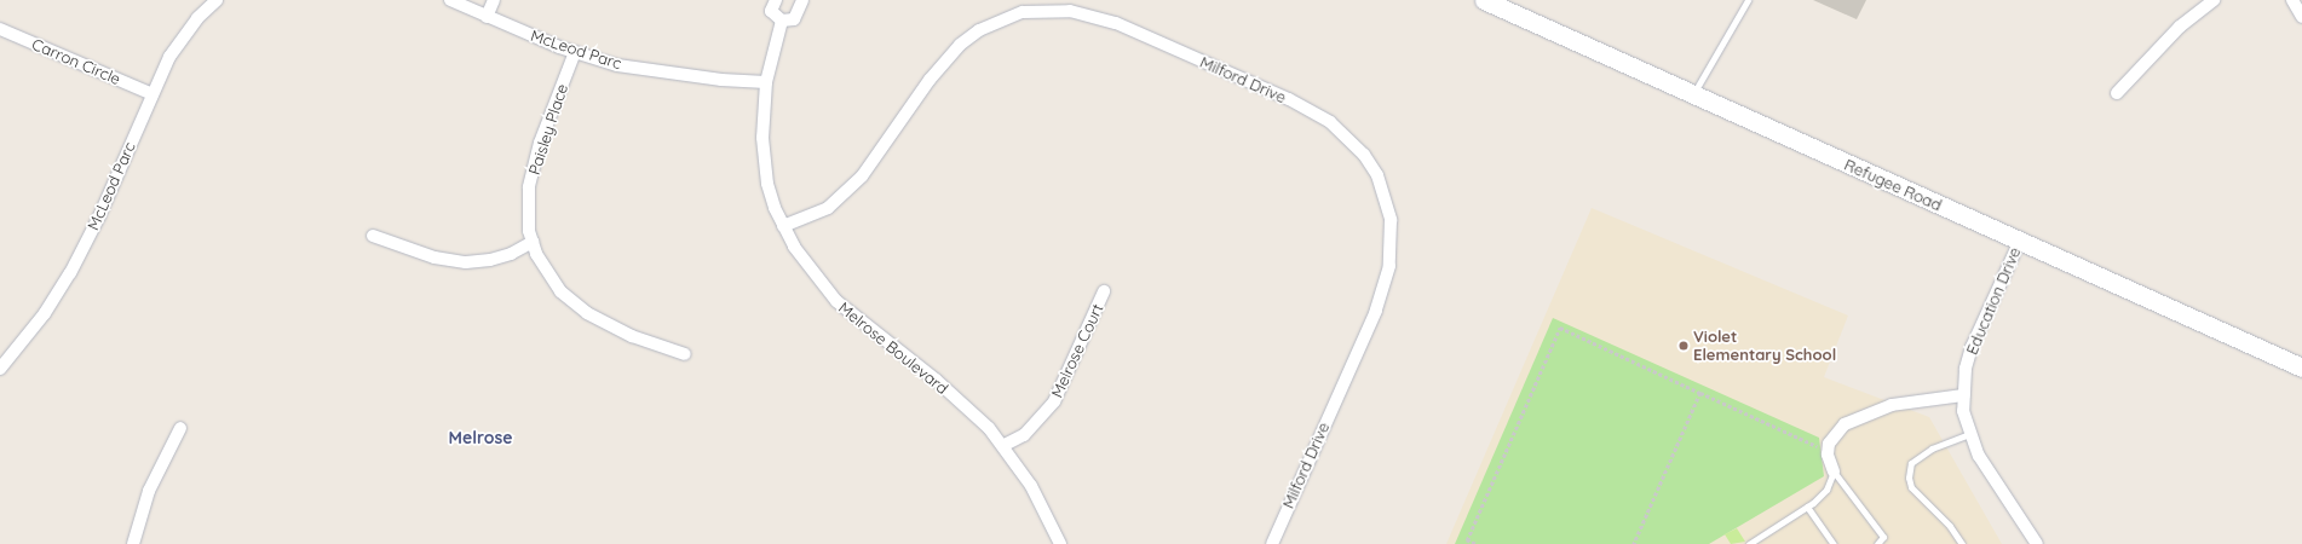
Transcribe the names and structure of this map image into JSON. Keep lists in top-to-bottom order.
{
  "streets": {
    "main road": ["Refugee Road"],
    "street": [
      "McLeod Parc",
      "Carron Circle",
      "Milford Drive",
      "Paisley Place",
      "Education Drive",
      "Melrose Boulevard",
      "Melrose Court"
    ]
  },
  "crossings": [
    ["McLeod Parc", "Carron Circle"],
    ["McLeod Parc", "Paisley Place"],
    ["McLeod Parc", "Melrose Boulevard"],
    ["Milford Drive", "Melrose Boulevard"],
    ["Refugee Road", "Education Drive"],
    ["Melrose Boulevard", "Melrose Court"]
  ],
  "districts": ["Melrose"],
  "places": ["Violet Elementary School"]
}
